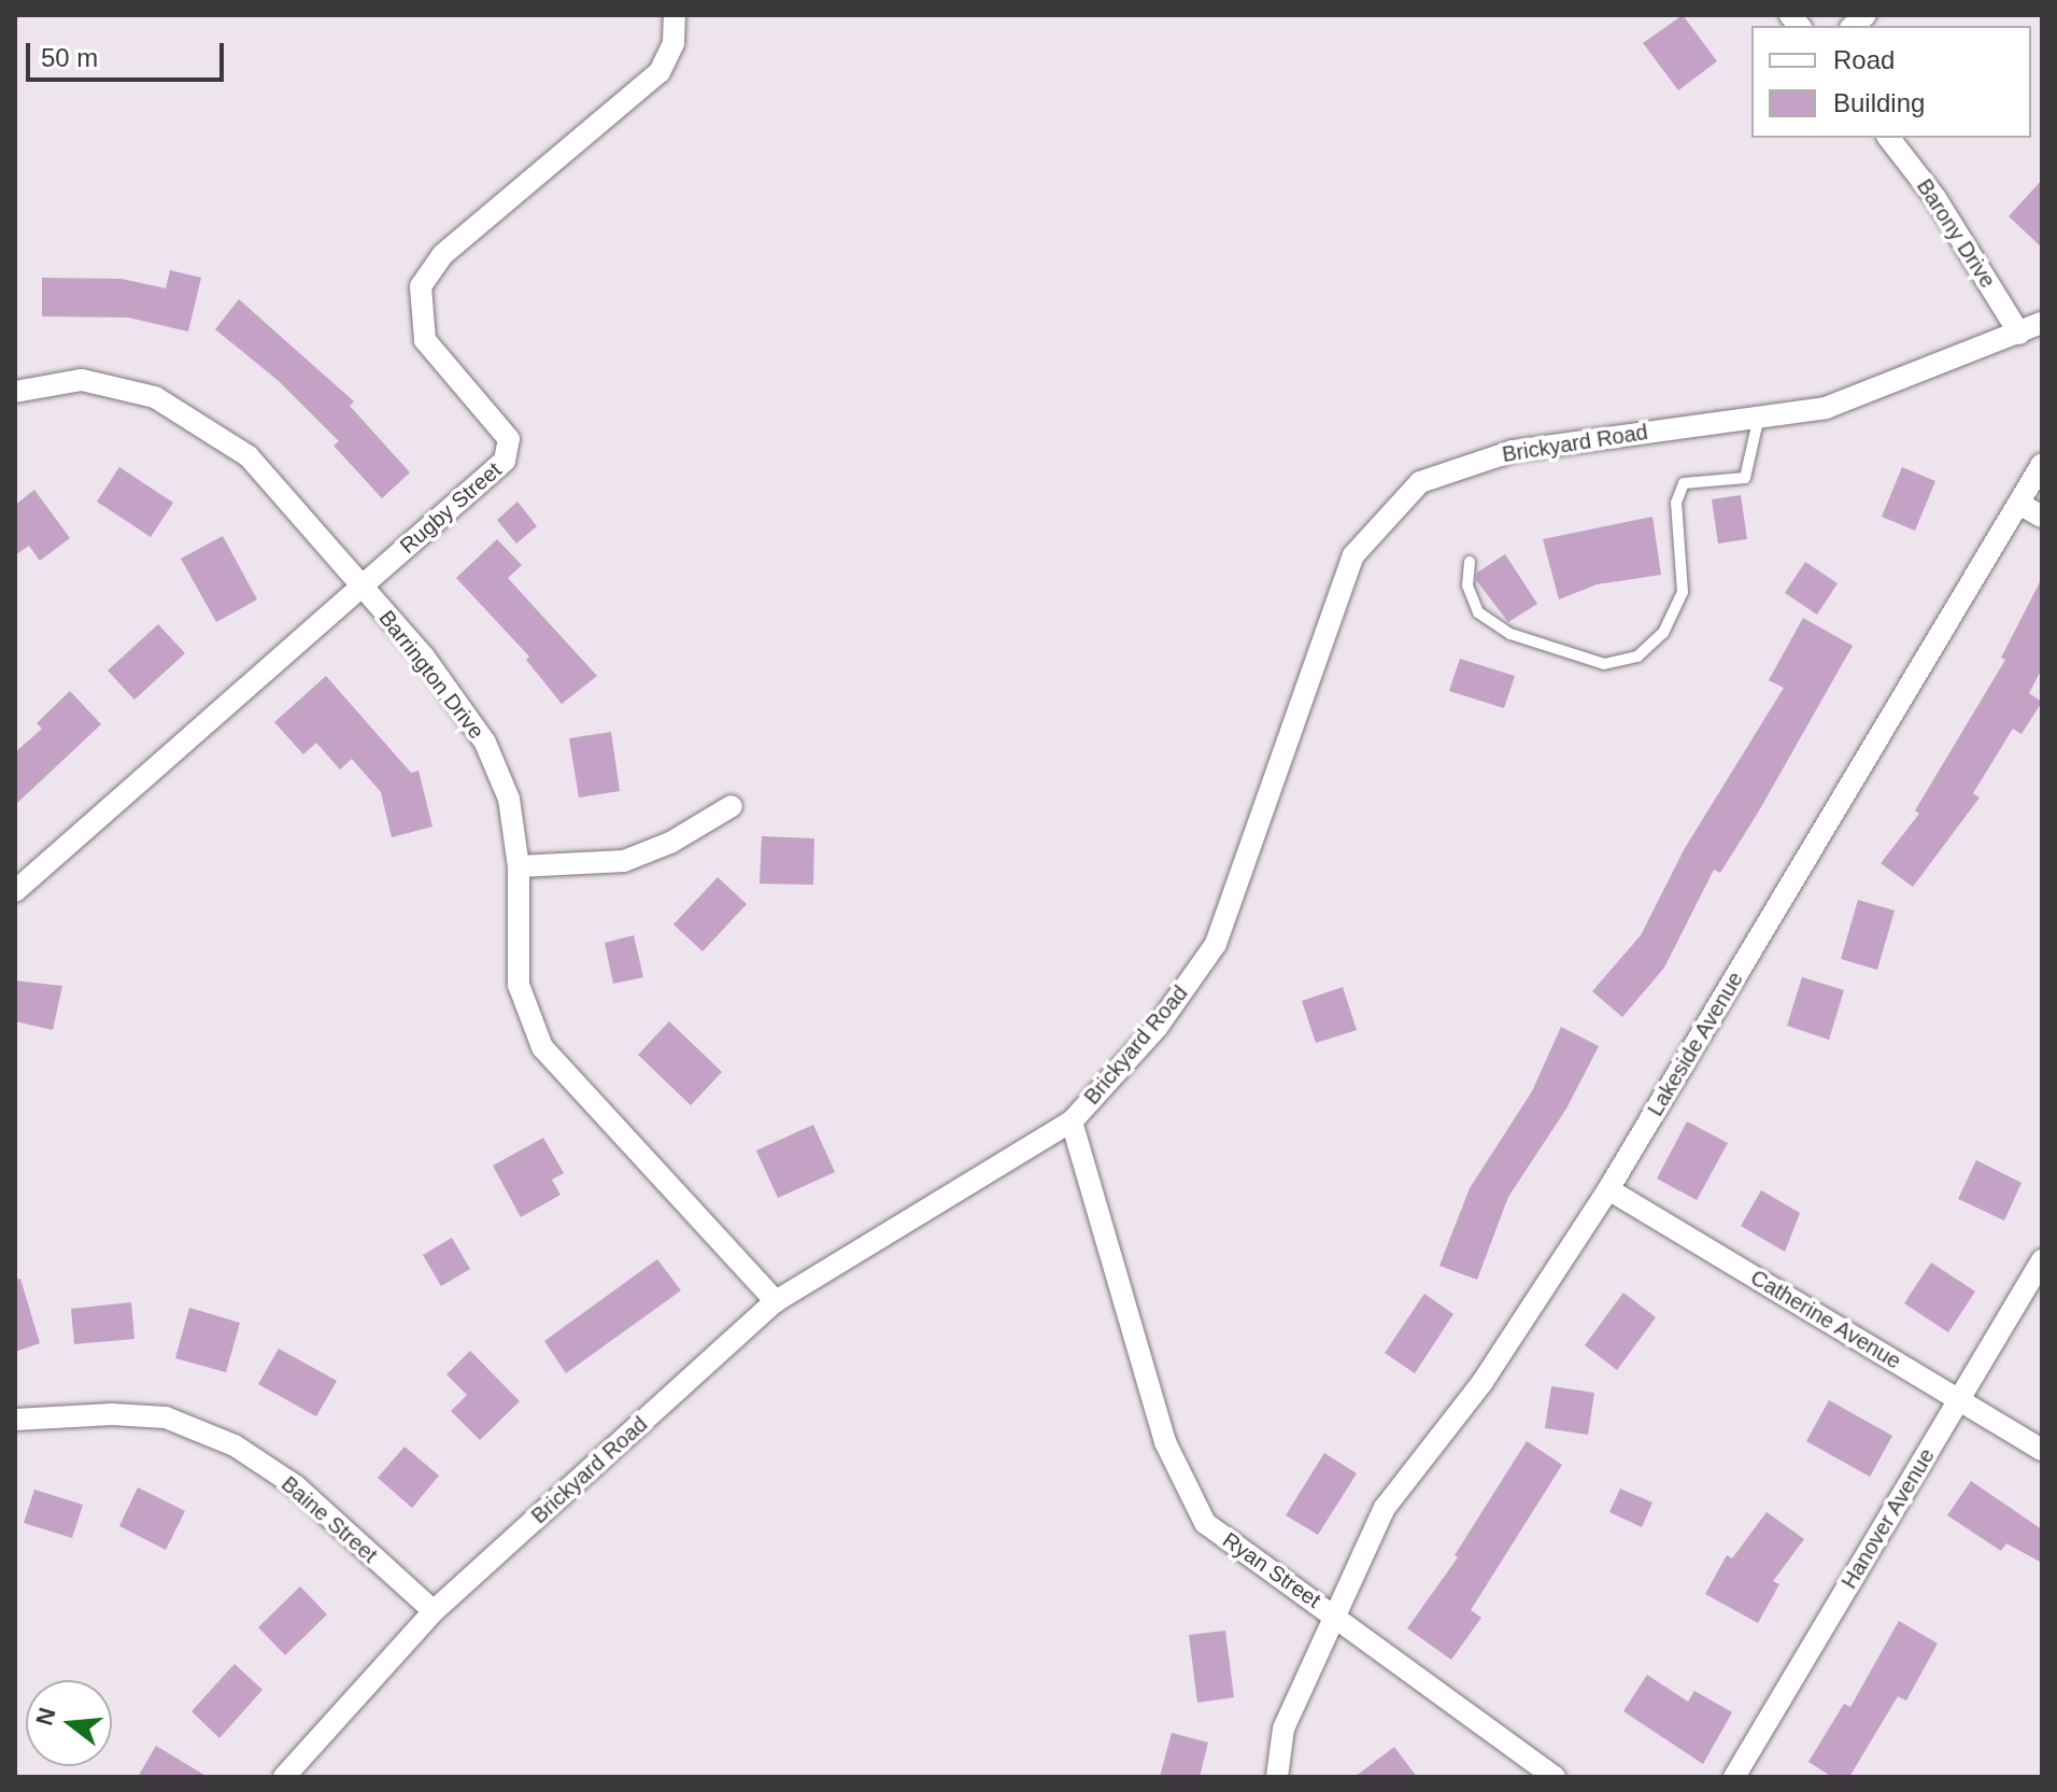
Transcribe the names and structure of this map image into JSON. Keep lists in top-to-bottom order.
{
  "streets": {
    "street": [
      "Barony Drive",
      "Brickyard Road",
      "Rugby Street",
      "Barrington Drive",
      "Lakeside Avenue",
      "Catherine Avenue",
      "Hanover Avenue",
      "Baine Street",
      "Ryan Street"
    ]
  },
  "crossings": [
    ["Barony Drive", "Brickyard Road"],
    ["Brickyard Road", "Barrington Drive"],
    ["Brickyard Road", "Baine Street"],
    ["Brickyard Road", "Ryan Street"],
    ["Rugby Street", "Barrington Drive"],
    ["Lakeside Avenue", "Catherine Avenue"],
    ["Lakeside Avenue", "Ryan Street"],
    ["Catherine Avenue", "Hanover Avenue"]
  ],
  "legend": ["Road", "Building"],
  "scale_bar": "50 m",
  "north": "left"
}
